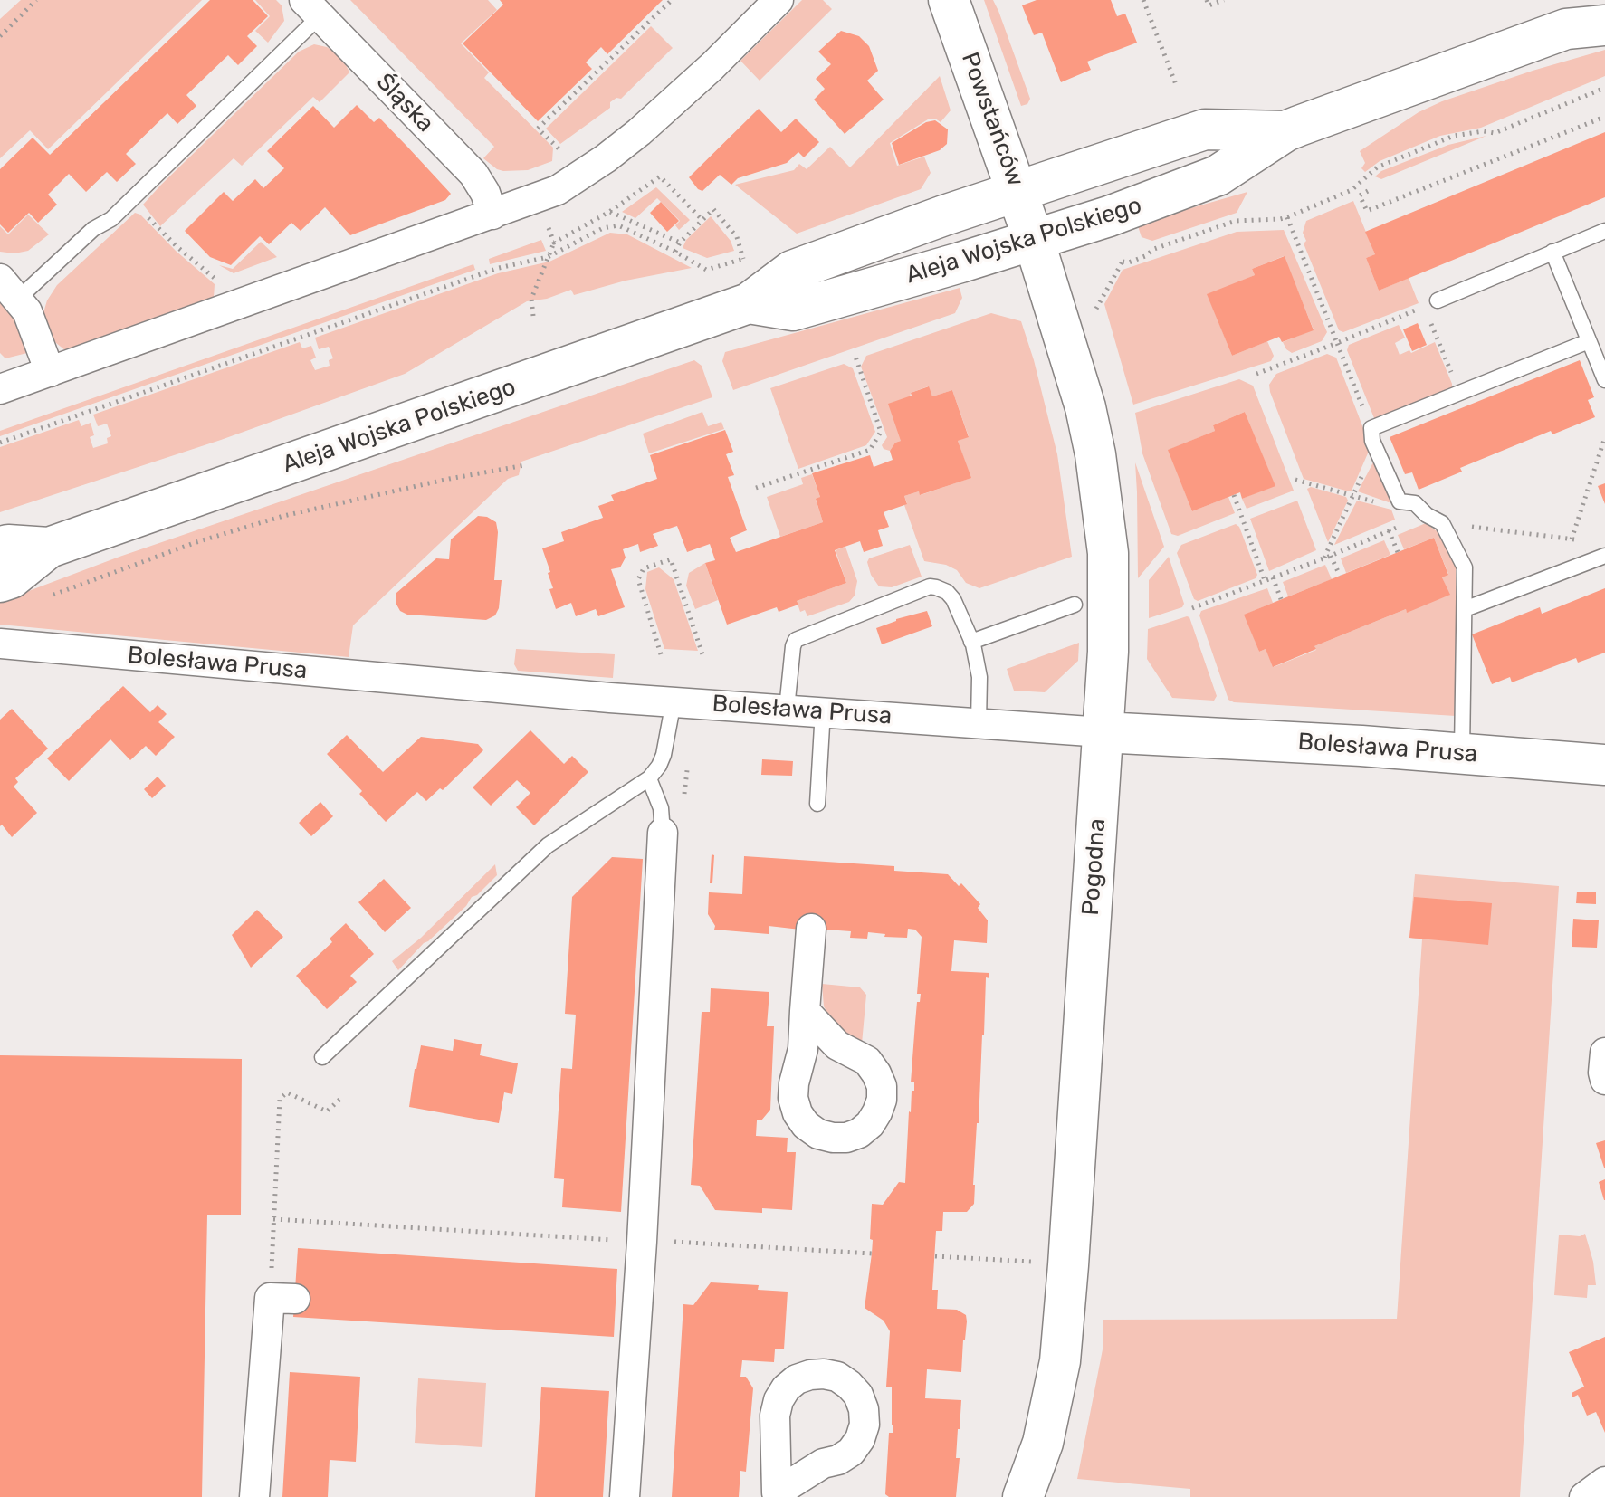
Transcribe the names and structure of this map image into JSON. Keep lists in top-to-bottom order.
{
  "streets": {
    "main road": [
      "Powstańców",
      "Aleja Wojska Polskiego",
      "Bolesława Prusa",
      "Pogodna"
    ],
    "street": ["Śląska"]
  },
  "crossings": [
    ["Powstańców", "Aleja Wojska Polskiego"],
    ["Powstańców", "Pogodna"],
    ["Aleja Wojska Polskiego", "Pogodna"],
    ["Bolesława Prusa", "Pogodna"]
  ]
}
